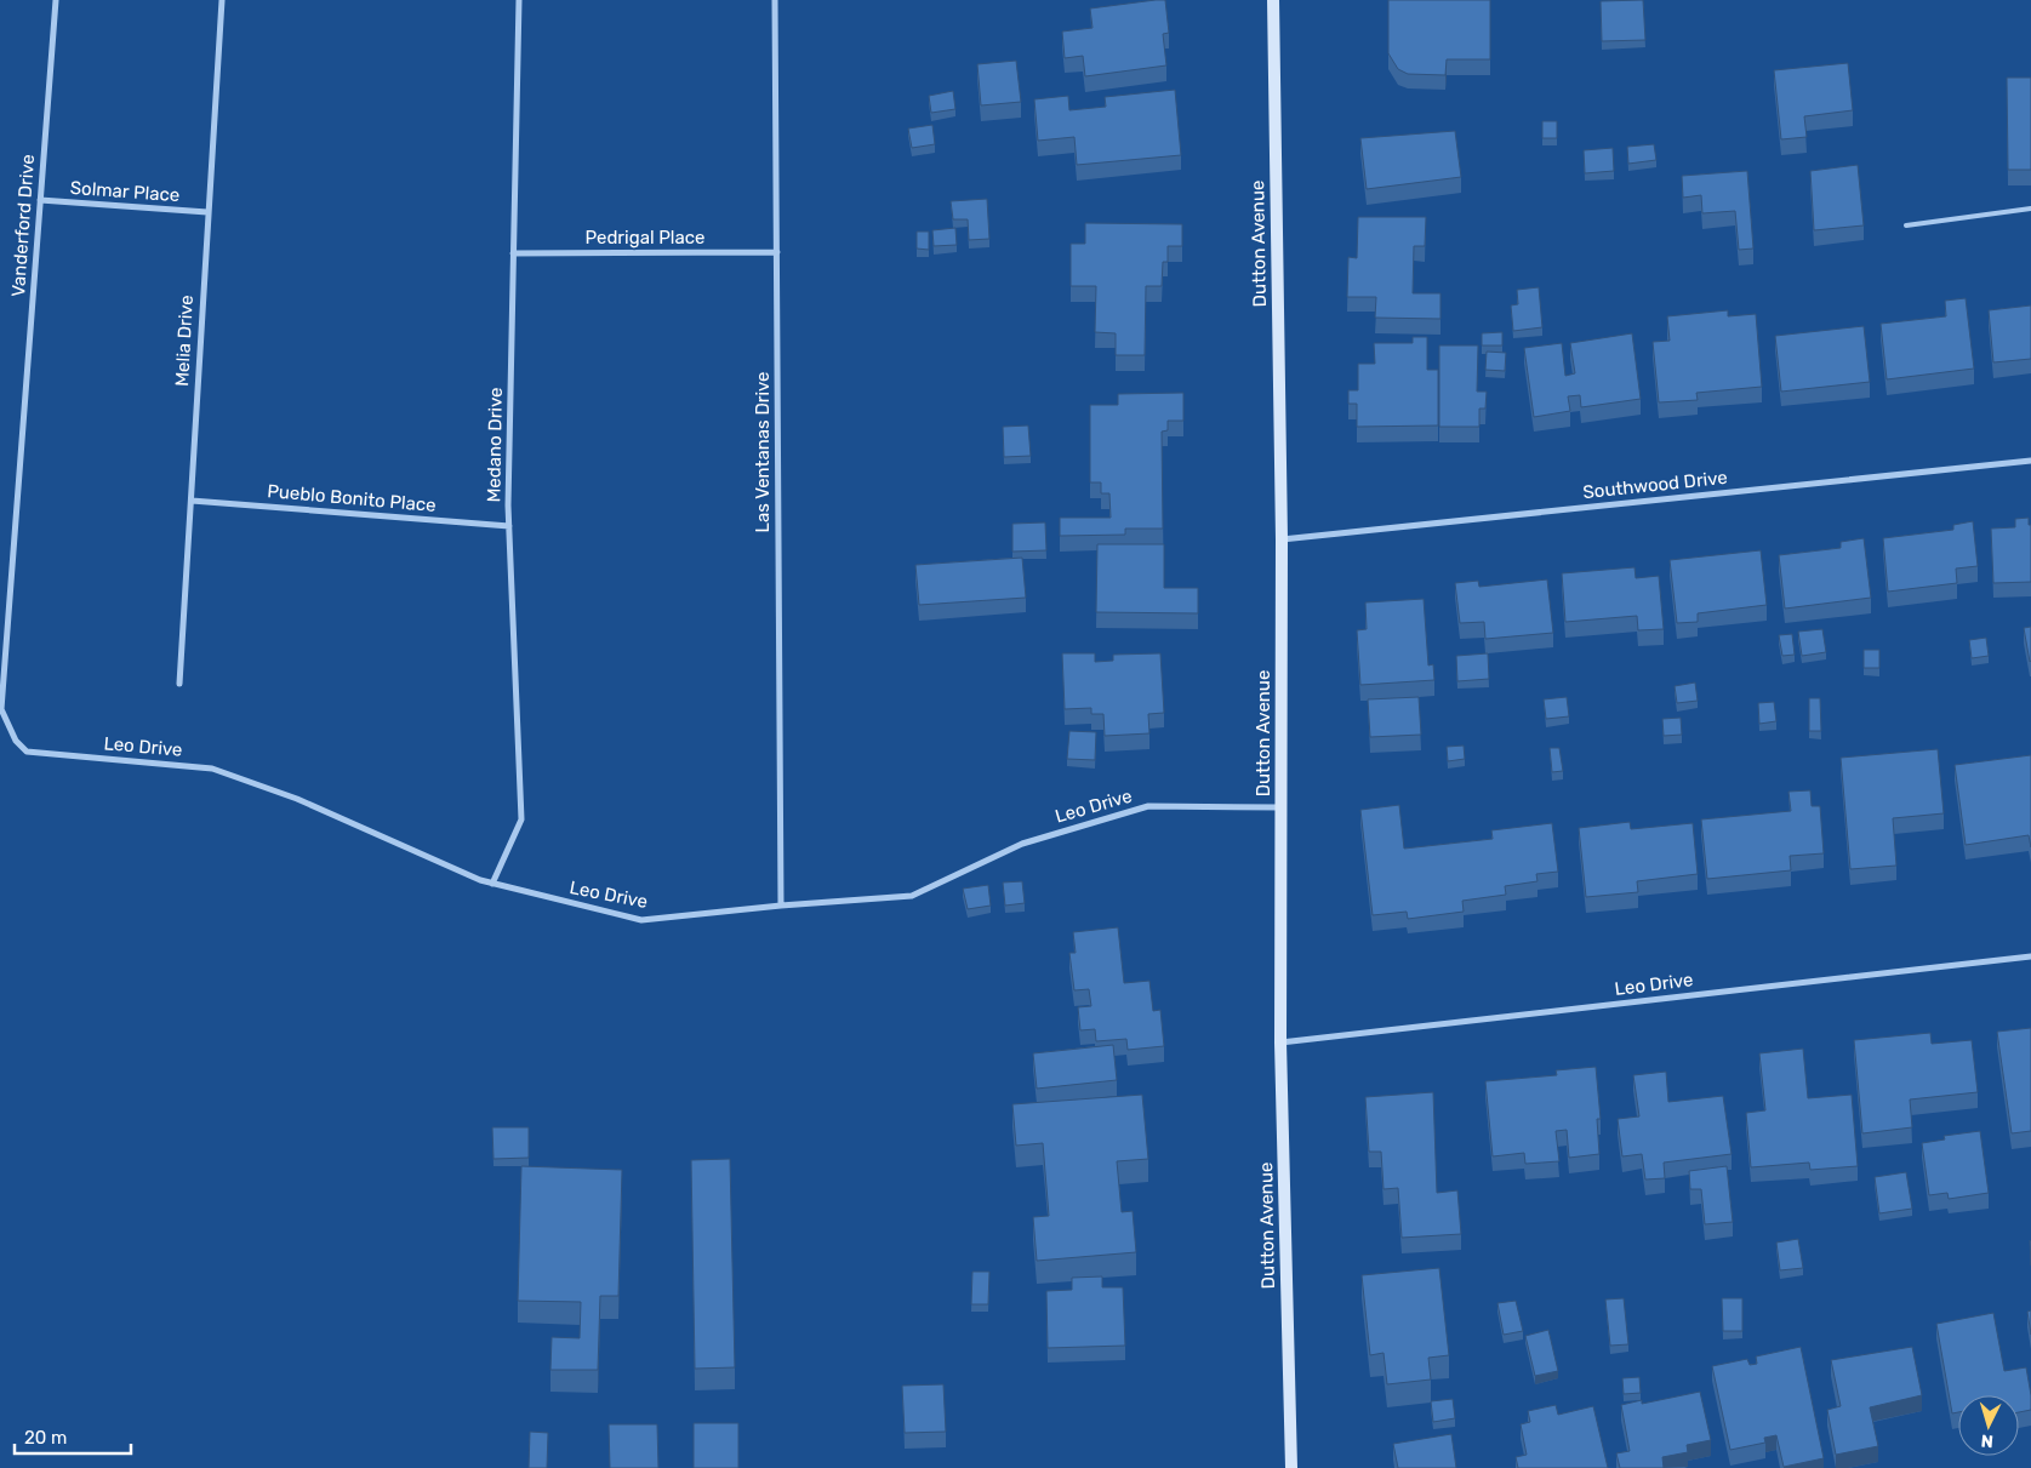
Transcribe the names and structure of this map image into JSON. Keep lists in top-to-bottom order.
{
  "streets": {
    "main road": ["Dutton Avenue"],
    "street": [
      "Solmar Place",
      "Vanderford Drive",
      "Pedrigal Place",
      "Melia Drive",
      "Medano Drive",
      "Las Ventanas Drive",
      "Southwood Drive",
      "Pueblo Bonito Place",
      "Leo Drive"
    ]
  },
  "crossings": [
    ["Solmar Place", "Vanderford Drive"],
    ["Solmar Place", "Melia Drive"],
    ["Vanderford Drive", "Leo Drive"],
    ["Pedrigal Place", "Medano Drive"],
    ["Pedrigal Place", "Las Ventanas Drive"],
    ["Dutton Avenue", "Southwood Drive"],
    ["Dutton Avenue", "Leo Drive"],
    ["Melia Drive", "Pueblo Bonito Place"],
    ["Medano Drive", "Pueblo Bonito Place"],
    ["Medano Drive", "Leo Drive"],
    ["Las Ventanas Drive", "Leo Drive"]
  ],
  "scale_bar": "20 m",
  "north": "bottom"
}
